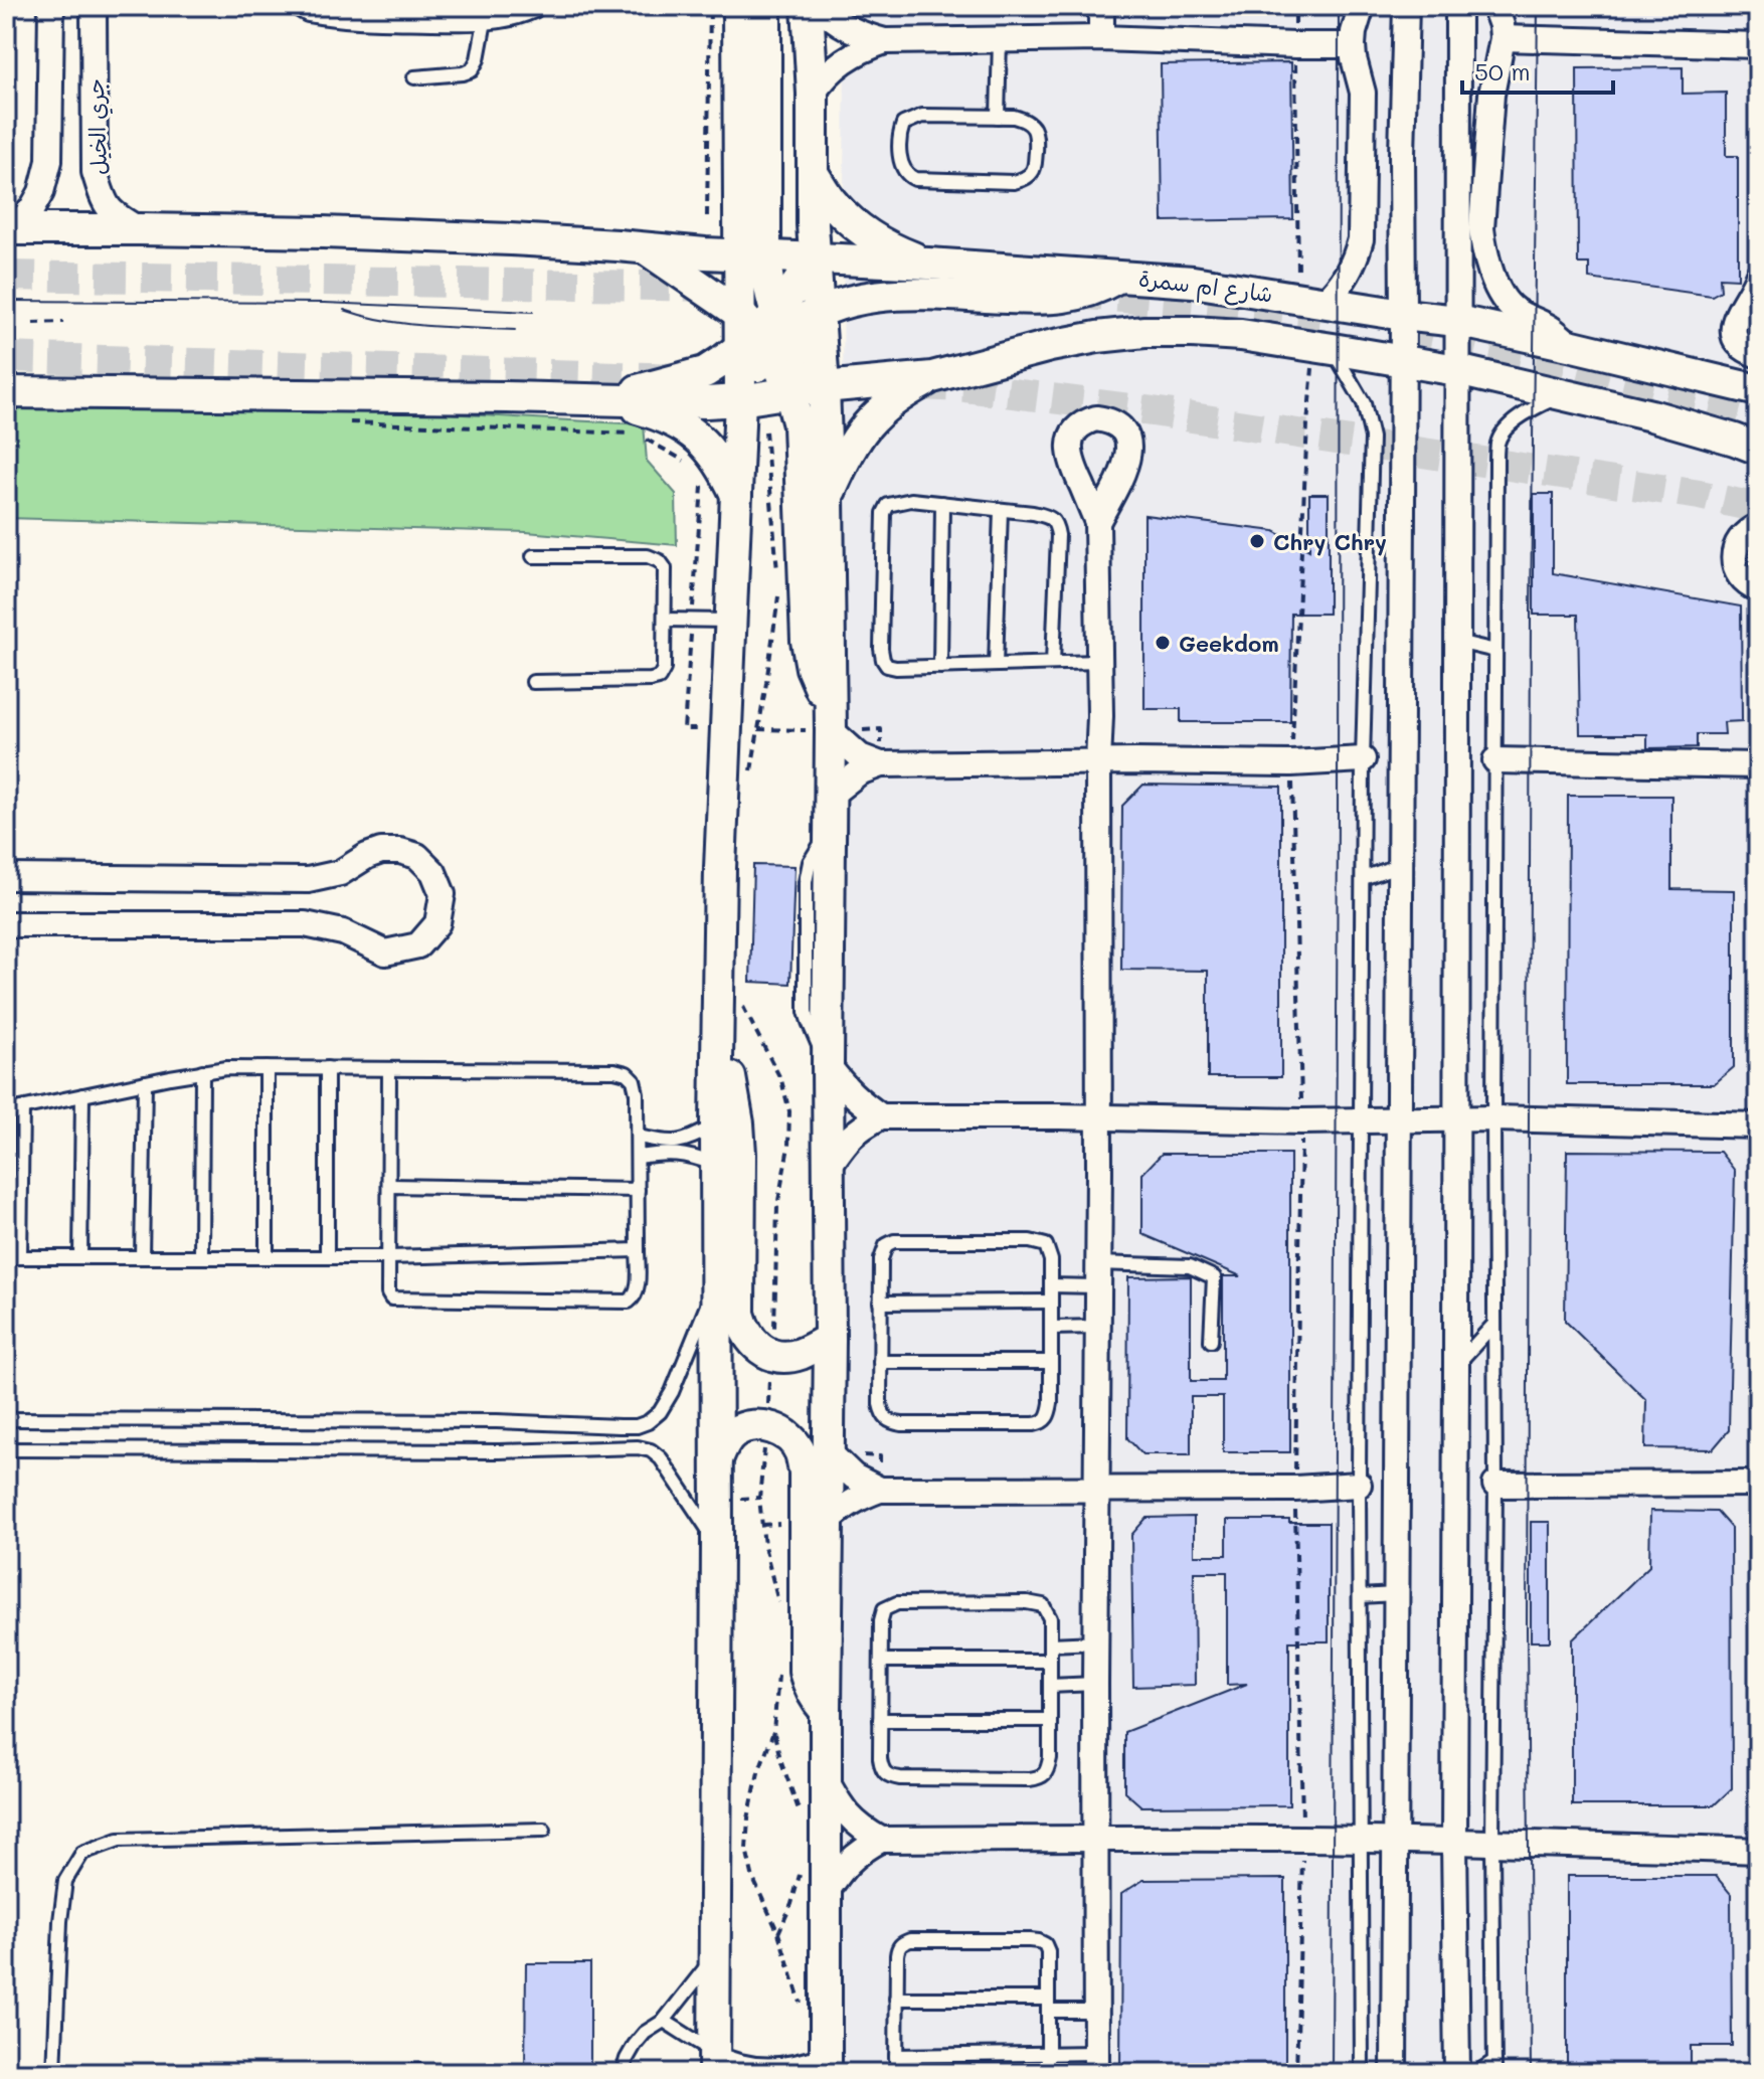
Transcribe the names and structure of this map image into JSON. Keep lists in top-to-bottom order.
{
  "streets": {
    "street": ["جري الخيل", "شارع ام سمرة"]
  },
  "crossings": [
    ["جري الخيل", "شارع ام سمرة"]
  ],
  "places": ["Chry Chry", "Geekdom"],
  "scale_bar": "50 m"
}
